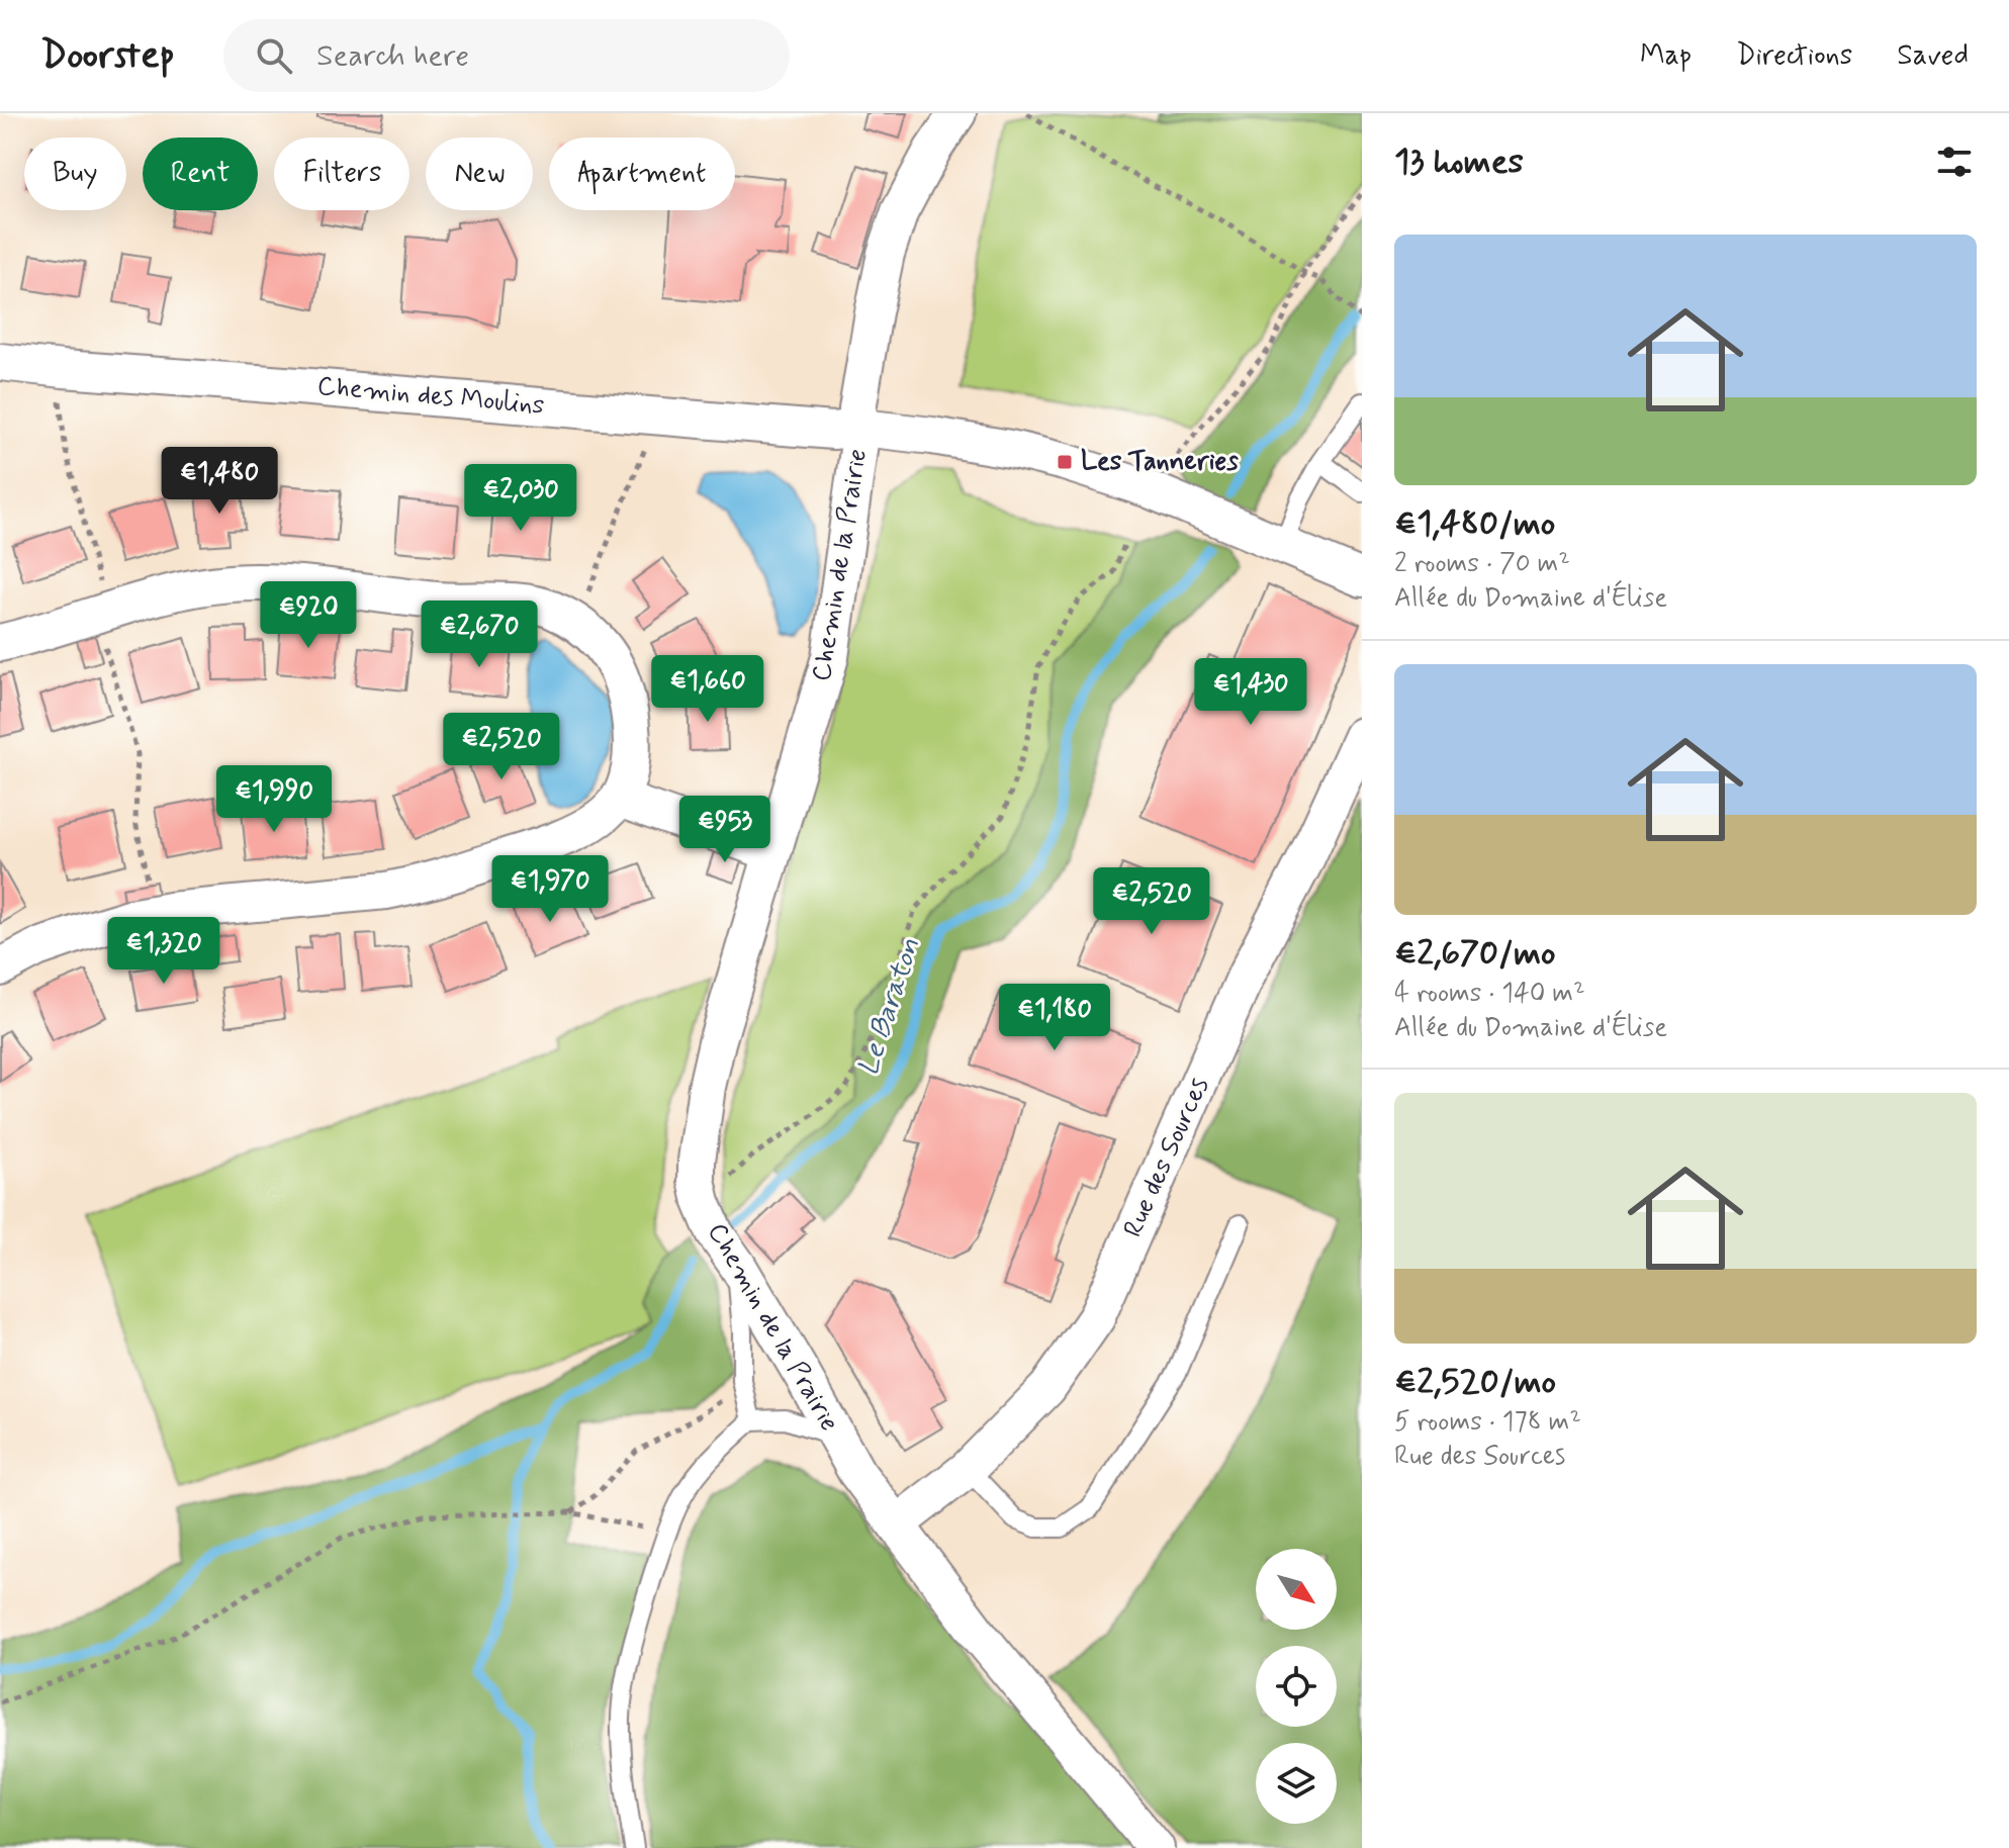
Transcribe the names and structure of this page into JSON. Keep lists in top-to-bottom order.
{
  "streets": {
    "street": ["Chemin des Moulins", "Chemin de la Prairie", "Rue des Sources"]
  },
  "crossings": [
    ["Chemin des Moulins", "Chemin de la Prairie"],
    ["Chemin de la Prairie", "Rue des Sources"]
  ],
  "water": ["Le Baraton"],
  "places": {
    "transit": ["Les Tanneries"]
  },
  "north": "bottom right",
  "page": {
    "header": "Doorstep",
    "search": "Search here",
    "nav": ["Map", "Directions", "Saved"],
    "heading": "13 homes",
    "chip": [
      "Buy",
      "Rent",
      "Filters",
      "New",
      "Apartment"
    ],
    "list": [
      {
        "name": "€1,480/mo",
        "note": "2 rooms · 70 m² · Allée du Domaine d'Élise"
      },
      {
        "name": "€2,670/mo",
        "note": "4 rooms · 140 m² · Allée du Domaine d'Élise"
      },
      {
        "name": "€2,520/mo",
        "note": "5 rooms · 178 m² · Rue des Sources"
      }
    ],
    "price": [
      "€1,480",
      "€2,030",
      "€920",
      "€2,670",
      "€1,660",
      "€1,430",
      "€2,520",
      "€1,990",
      "€953",
      "€1,970",
      "€2,520",
      "€1,320",
      "€1,180"
    ]
  }
}
